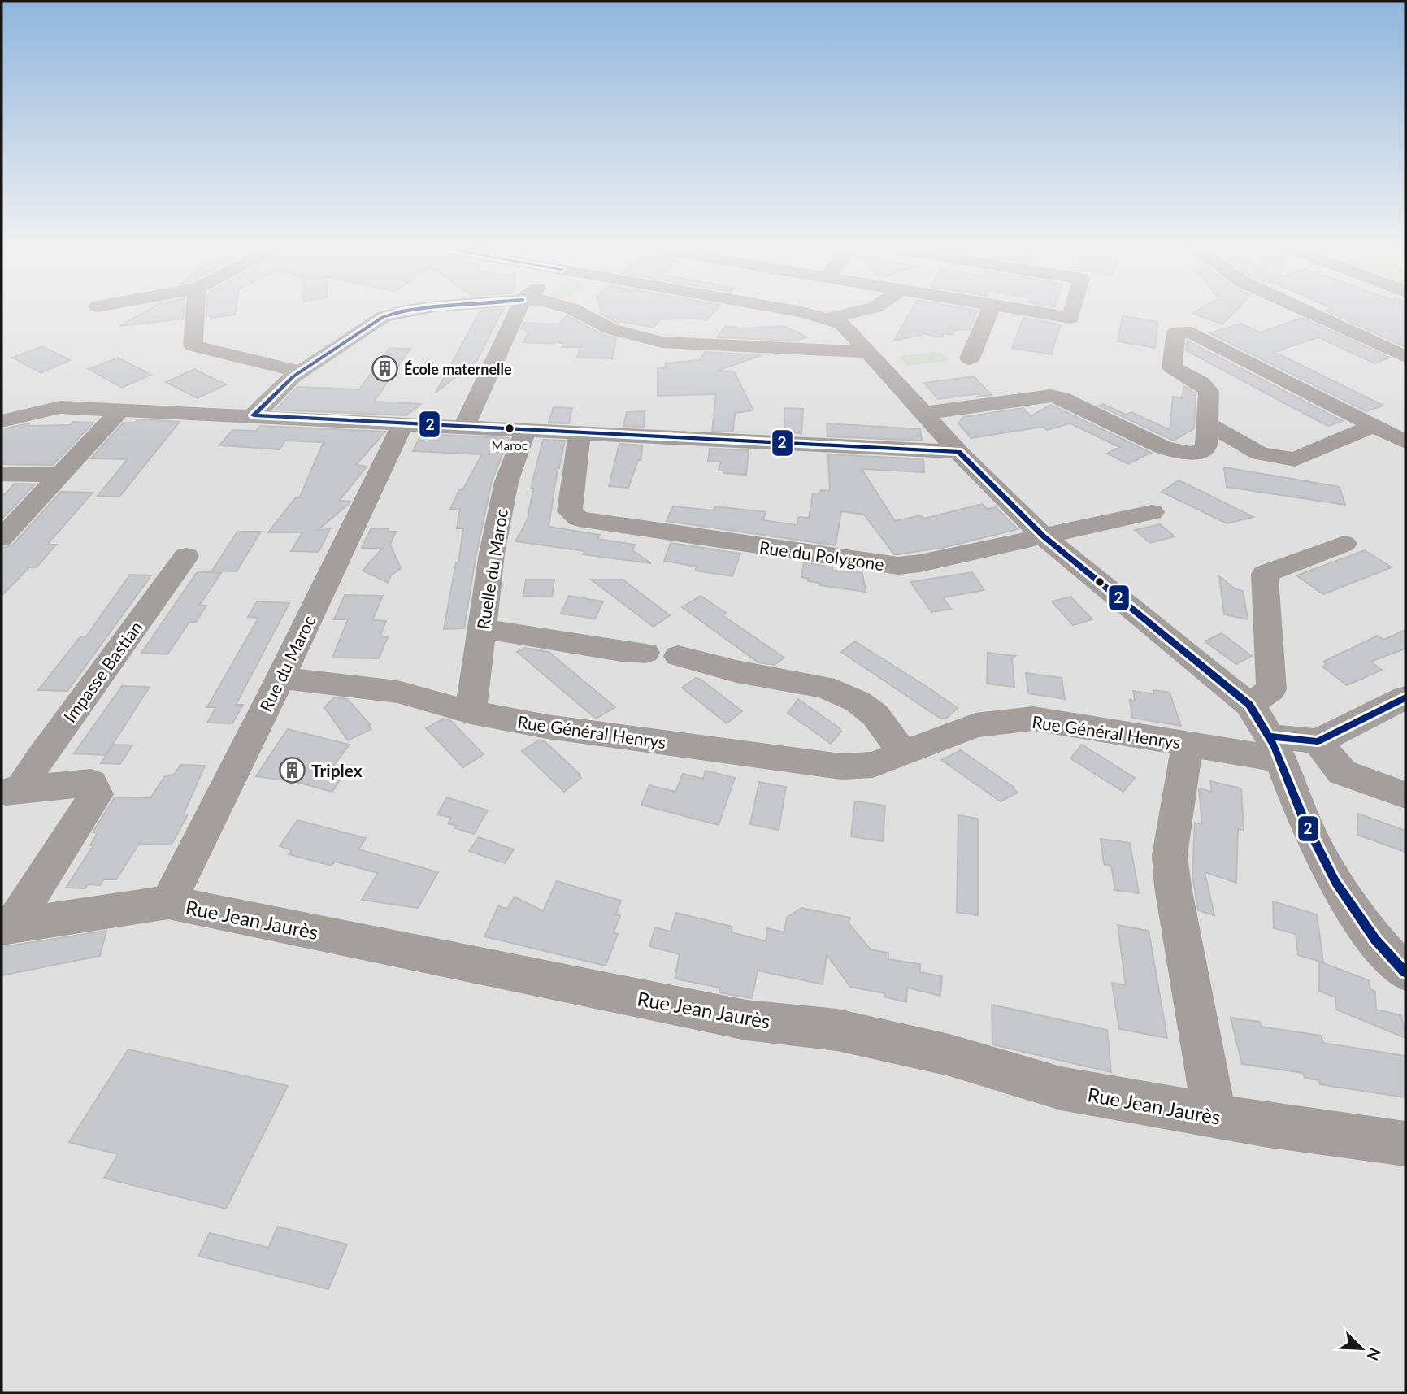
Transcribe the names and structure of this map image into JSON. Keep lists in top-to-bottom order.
{
  "streets": {
    "street": [
      "Rue du Polygone",
      "Ruelle du Maroc",
      "Rue du Maroc",
      "Impasse Bastian",
      "Rue Général Henrys",
      "Rue Jean Jaurès"
    ]
  },
  "crossings": [
    ["Ruelle du Maroc", "Rue Général Henrys"],
    ["Rue du Maroc", "Rue Général Henrys"],
    ["Rue du Maroc", "Rue Jean Jaurès"]
  ],
  "places": {
    "building": ["École maternelle", "Triplex"],
    "other": ["Maroc"]
  },
  "lines": ["transit line 2"],
  "north": "bottom right"
}
